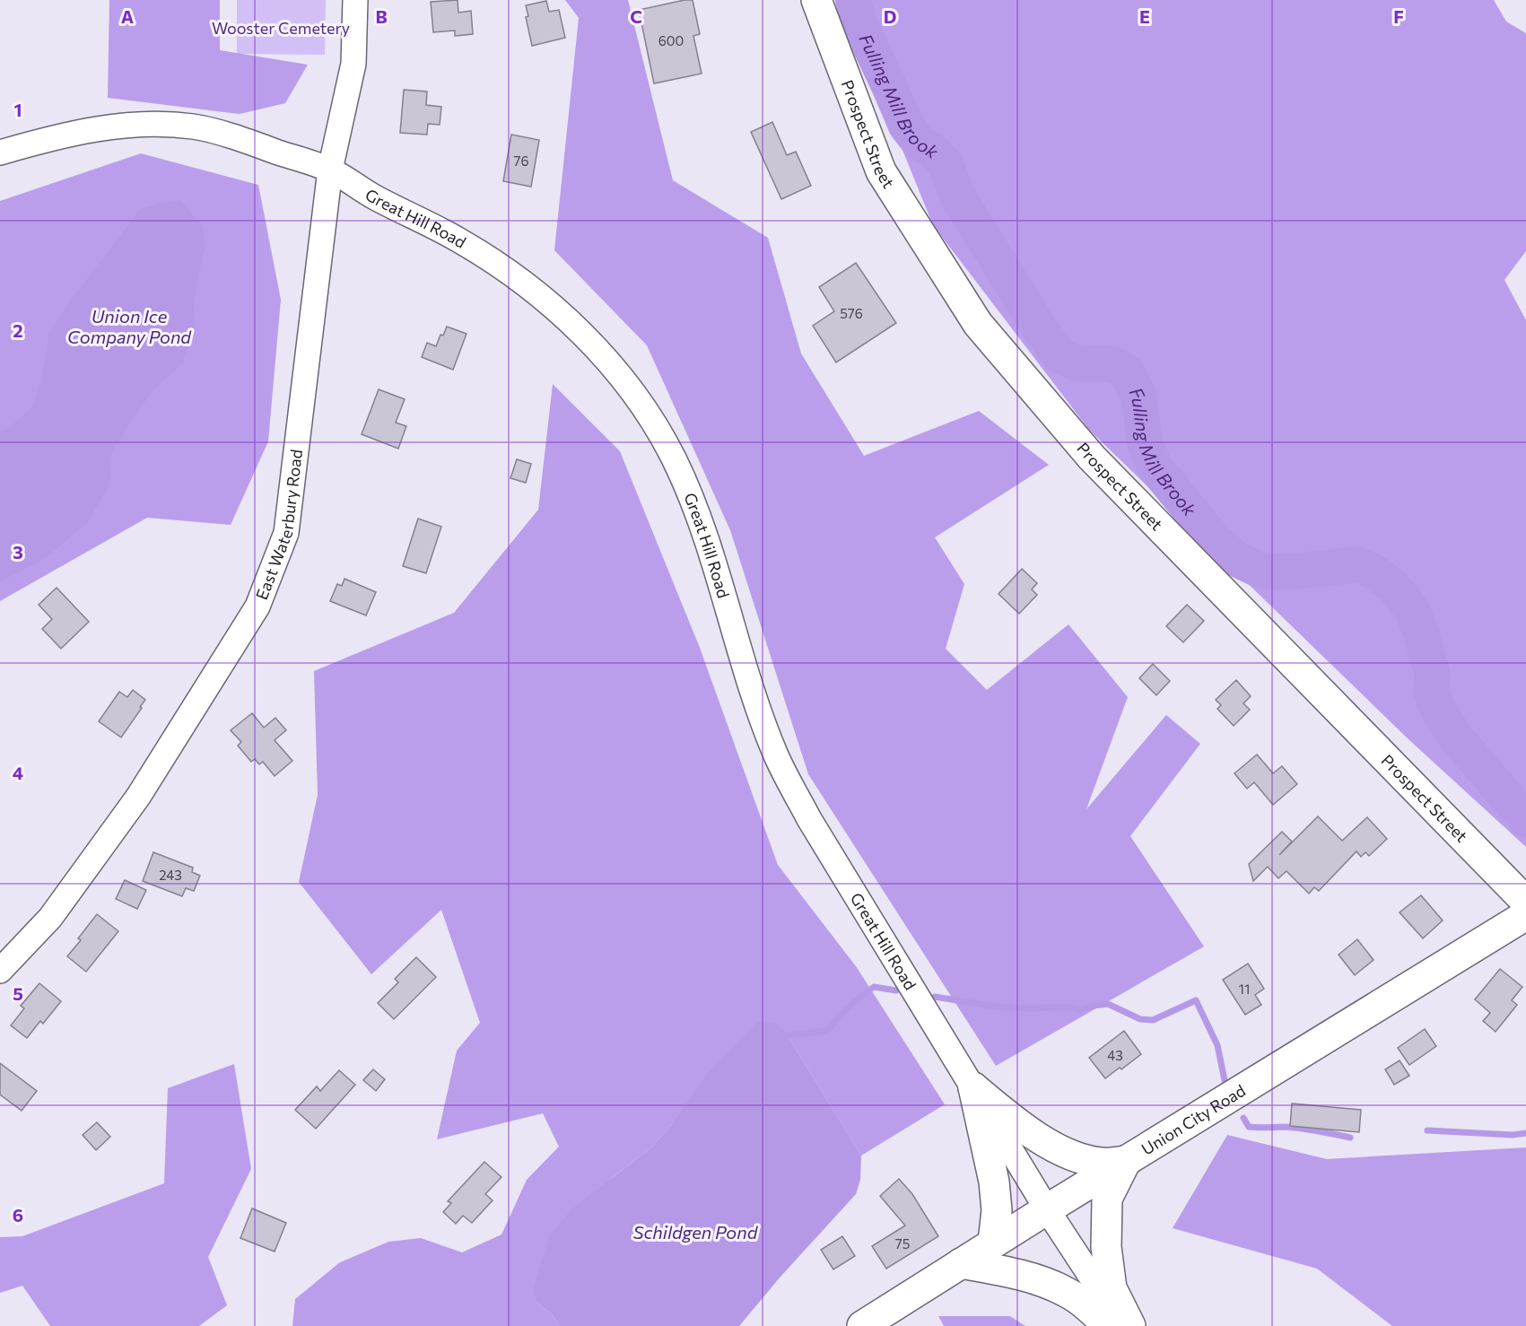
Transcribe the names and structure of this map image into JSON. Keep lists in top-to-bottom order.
{
  "streets": {
    "main road": ["Prospect Street", "Union City Road"],
    "street": ["Great Hill Road", "East Waterbury Road"]
  },
  "crossings": [
    ["Great Hill Road", "East Waterbury Road"],
    ["Great Hill Road", "Union City Road"]
  ],
  "water": ["Fulling Mill Brook", "Union Ice Company Pond", "Schildgen Pond"],
  "parks": ["Wooster Cemetery"],
  "house_numbers": [
    "600",
    "76",
    "576",
    "243",
    "11",
    "43",
    "75"
  ],
  "grid": {
    "columns": [
      "A",
      "B",
      "C",
      "D",
      "E",
      "F"
    ],
    "rows": [
      "1",
      "2",
      "3",
      "4",
      "5",
      "6"
    ]
  }
}
